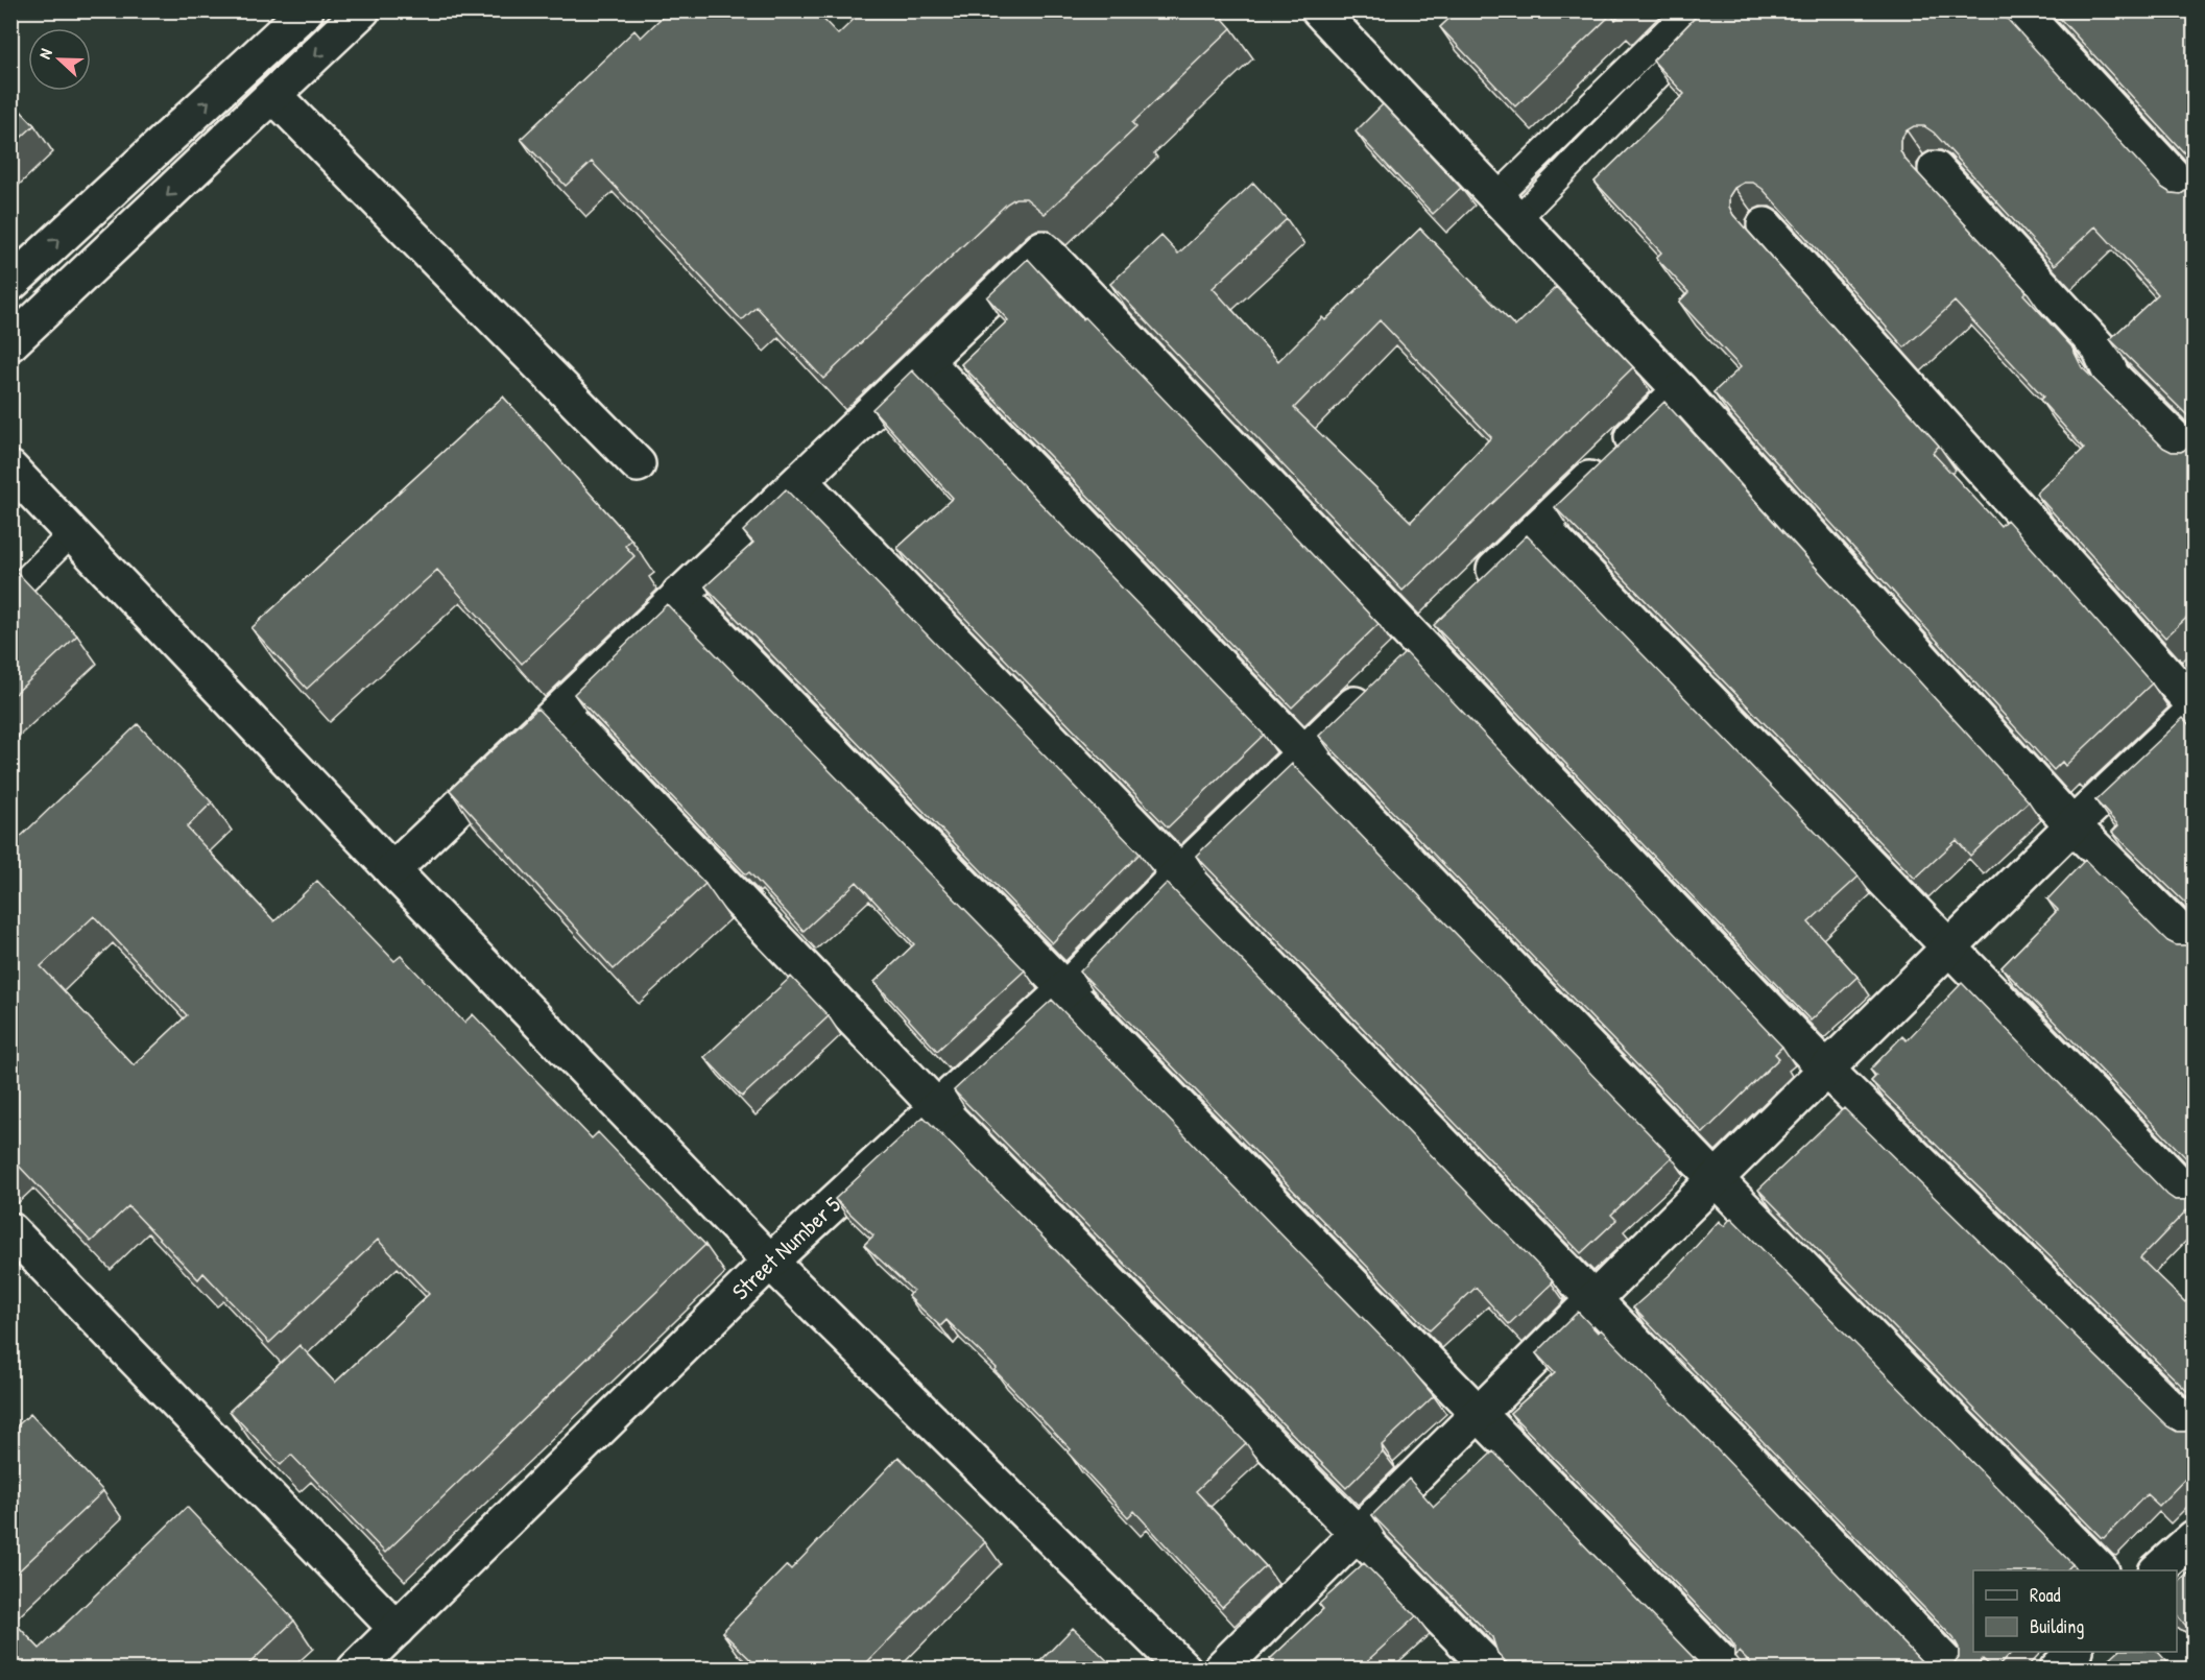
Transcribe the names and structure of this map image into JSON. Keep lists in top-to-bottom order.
{
  "streets": {
    "street": ["Street Number 5"]
  },
  "legend": ["Road", "Building"],
  "north": "left"
}
